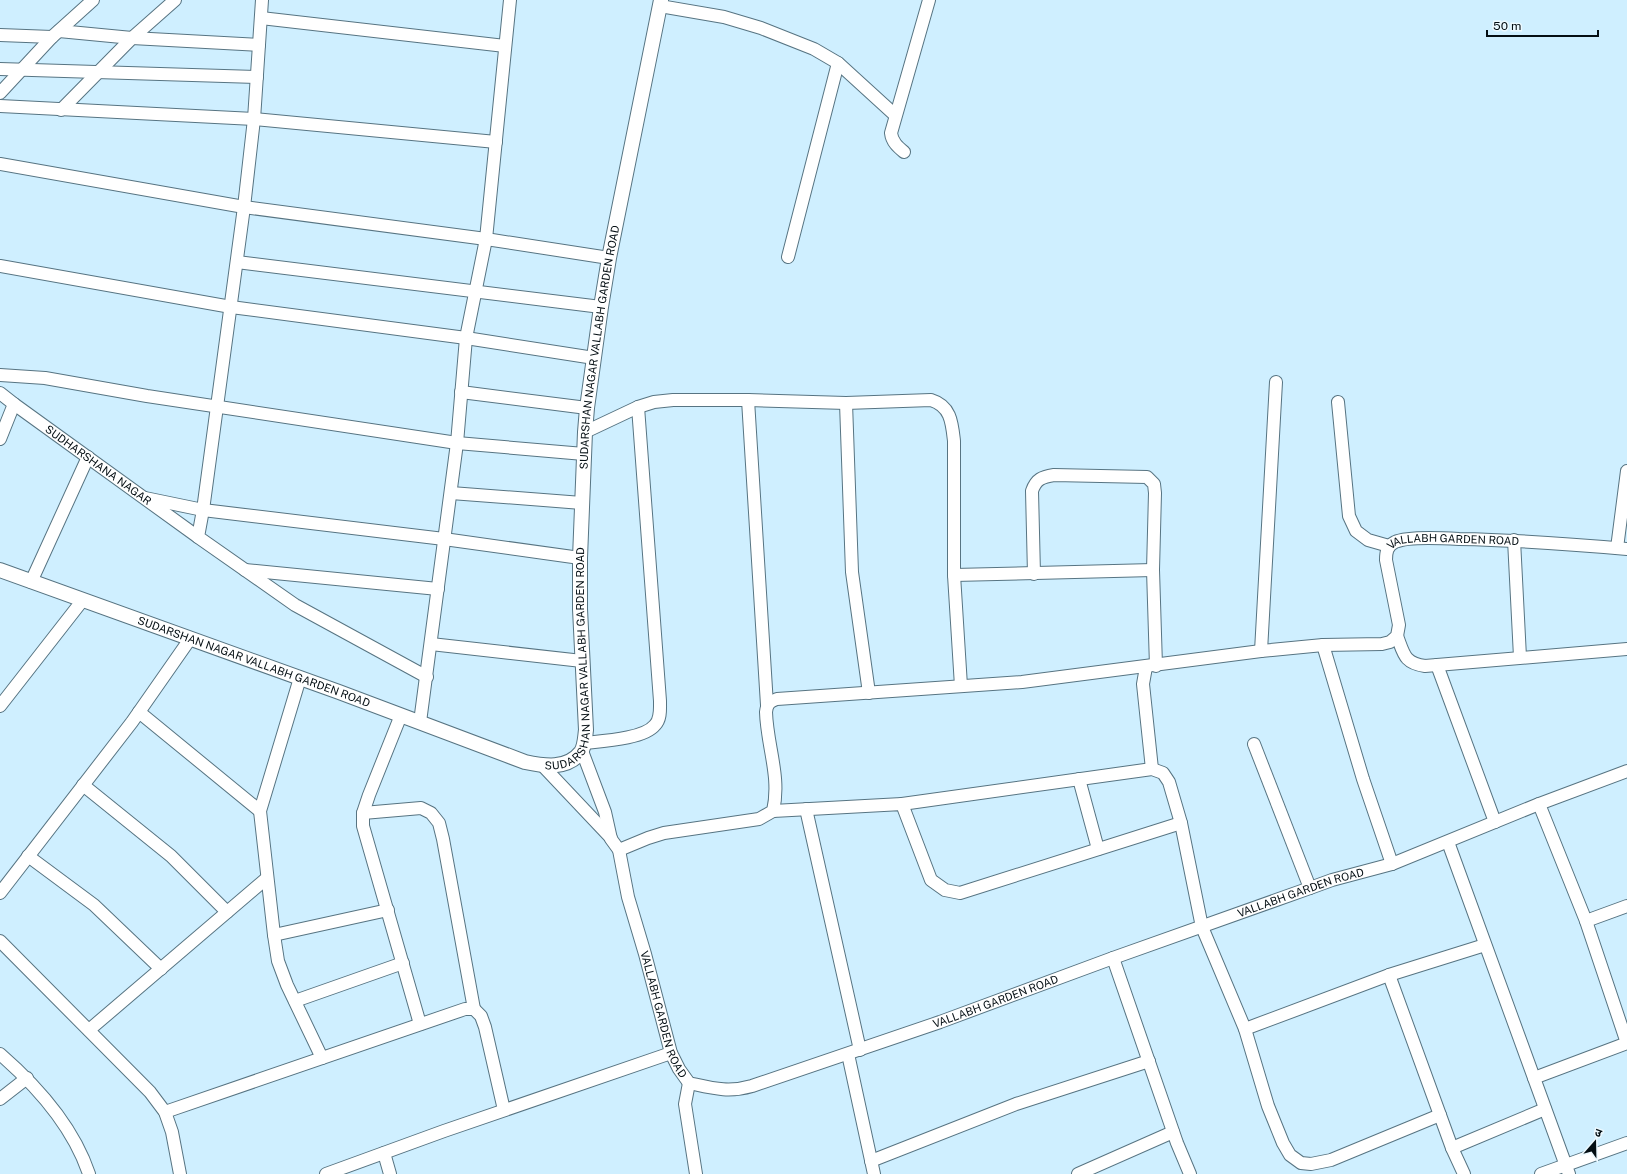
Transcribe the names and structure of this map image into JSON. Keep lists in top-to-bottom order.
{
  "streets": {
    "street": ["SUDARSHAN NAGAR VALLABH GARDEN ROAD", "SUDHARSHANA NAGAR", "VALLABH GARDEN ROAD"]
  },
  "crossings": [
    ["SUDARSHAN NAGAR VALLABH GARDEN ROAD", "VALLABH GARDEN ROAD"]
  ],
  "scale_bar": "50 m",
  "north": "top"
}
